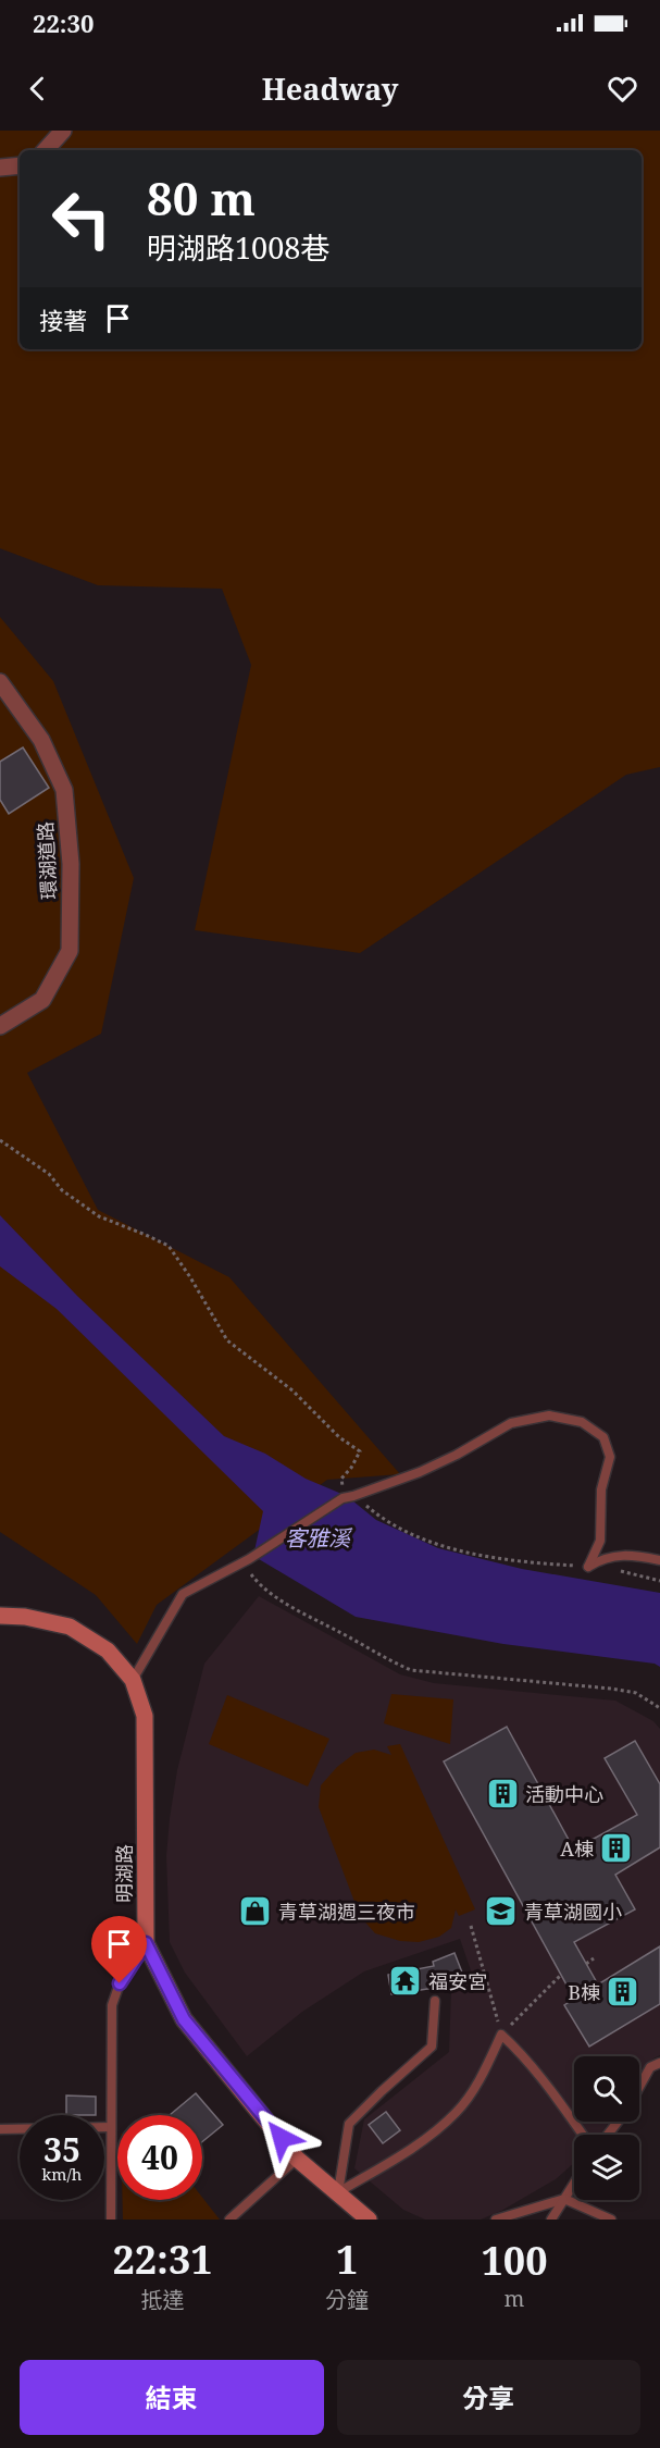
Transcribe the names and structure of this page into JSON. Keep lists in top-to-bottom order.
{
  "streets": {
    "street": ["環湖道路", "明湖路"]
  },
  "water": ["客雅溪"],
  "places": {
    "building": ["活動中心", "A棟", "B棟"],
    "shop": ["青草湖週三夜市"],
    "school or university": ["青草湖國小"],
    "temple": ["福安宮"]
  },
  "page": {
    "status": "22:30",
    "header": "Headway",
    "turn": ["80 m", "明湖路1008巷"],
    "then": "接著",
    "speed": "35 km/h",
    "limit": "40",
    "eta": [
      "22:31",
      "抵達",
      "1",
      "分鐘",
      "100",
      "m"
    ],
    "buttons": ["結束", "分享"]
  }
}
